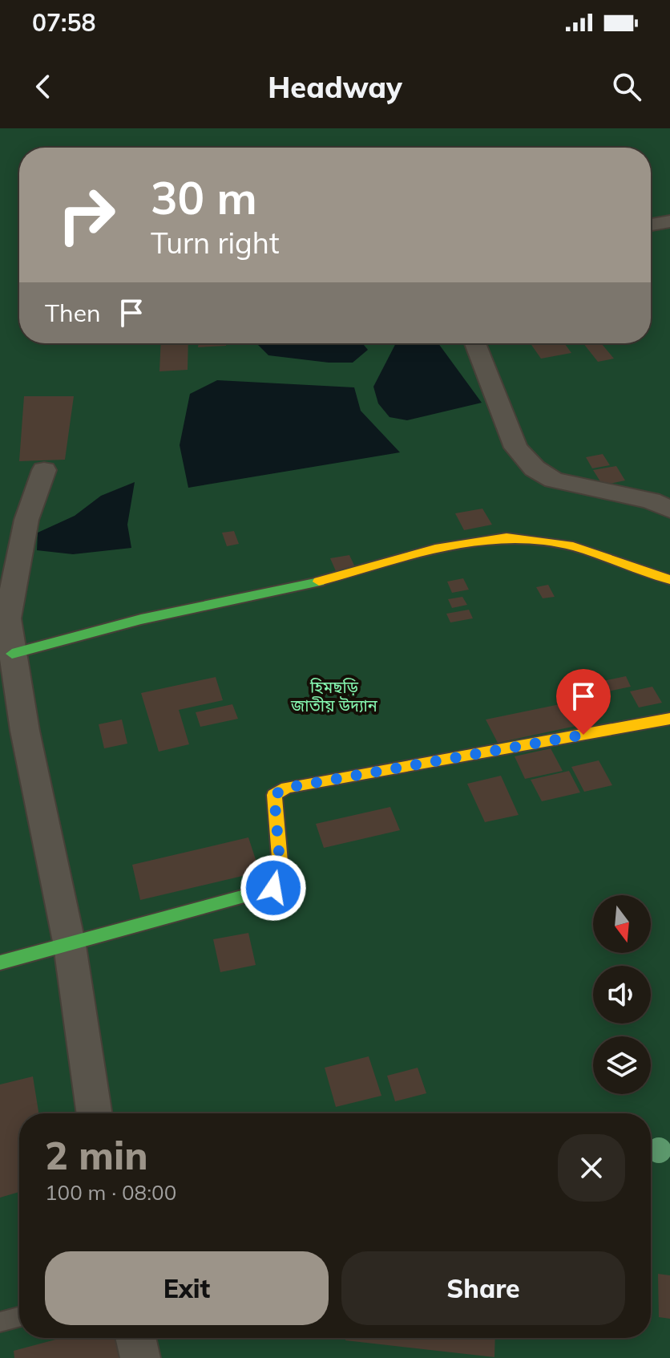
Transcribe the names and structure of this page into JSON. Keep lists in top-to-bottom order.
{
  "parks": ["হিমছড়ি জাতীয় উদ্যান"],
  "north": "bottom",
  "page": {
    "status": "07:58",
    "header": "Headway",
    "turn": ["30 m", "Turn right"],
    "then": "Then",
    "heading": ["2 min", "100 m · 08:00"],
    "buttons": ["Exit", "Share"]
  }
}
